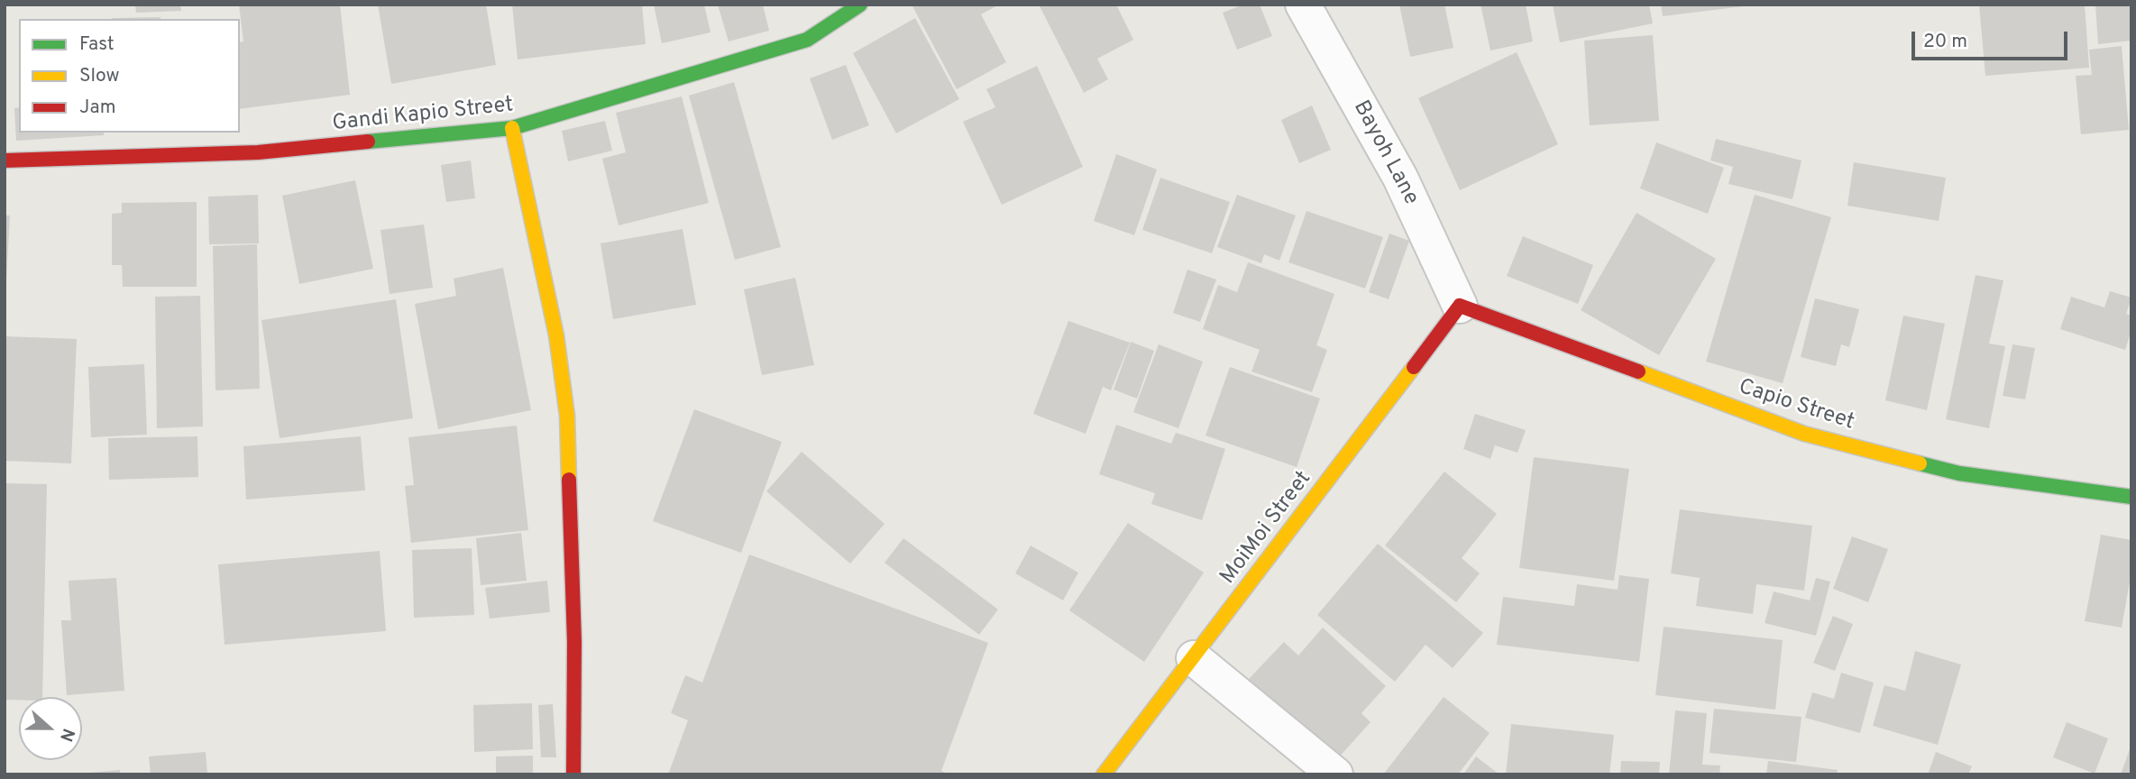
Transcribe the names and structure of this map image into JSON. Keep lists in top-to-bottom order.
{
  "streets": {
    "street": [
      "Gandi Kapio Street",
      "Bayoh Lane",
      "Capio Street",
      "MoiMoi Street"
    ]
  },
  "crossings": [
    ["Bayoh Lane", "Capio Street"],
    ["Bayoh Lane", "MoiMoi Street"],
    ["Capio Street", "MoiMoi Street"]
  ],
  "legend": ["Fast", "Slow", "Jam"],
  "scale_bar": "20 m",
  "north": "right"
}
